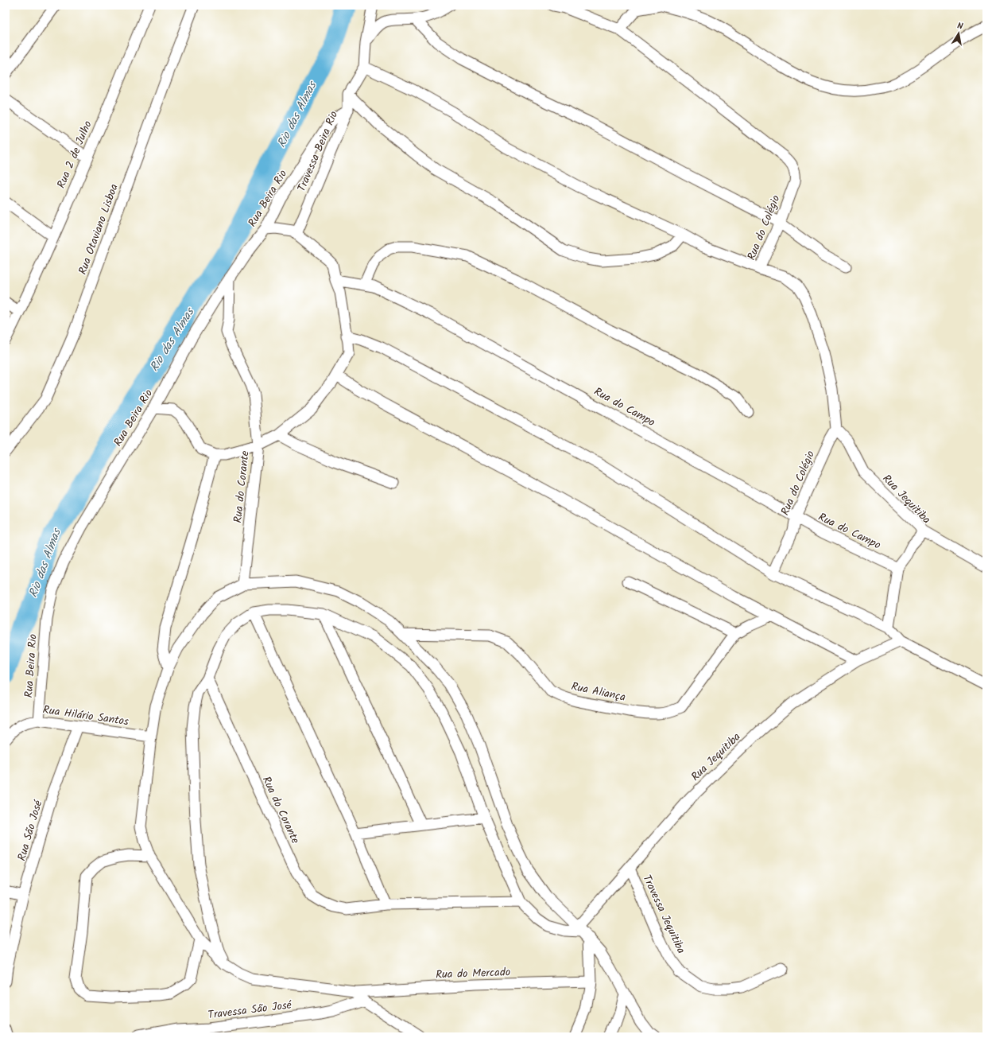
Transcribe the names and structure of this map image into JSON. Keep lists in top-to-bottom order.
{
  "streets": {
    "street": [
      "Travessa Beira Rio",
      "Rua 2 de Julho",
      "Rua Beira Rio",
      "Rua do Colégio",
      "Rua Otaviano Lisboa",
      "Rua do Campo",
      "Rua do Corante",
      "Rua Jequitiba",
      "Rua Aliança",
      "Rua Hilário Santos",
      "Rua São José",
      "Travessa Jequitiba",
      "Rua do Mercado",
      "Travessa São José"
    ]
  },
  "crossings": [
    ["Travessa Beira Rio", "Rua Beira Rio"],
    ["Travessa Beira Rio", "Rua do Corante"],
    ["Rua Beira Rio", "Rua do Corante"],
    ["Rua Beira Rio", "Rua Hilário Santos"],
    ["Rua do Colégio", "Rua do Campo"],
    ["Rua do Colégio", "Rua Jequitiba"],
    ["Rua do Campo", "Rua do Corante"],
    ["Rua do Campo", "Rua Jequitiba"],
    ["Rua do Corante", "Rua do Mercado"],
    ["Rua Jequitiba", "Travessa Jequitiba"],
    ["Rua Hilário Santos", "Rua São José"],
    ["Rua Hilário Santos", "Rua do Mercado"]
  ],
  "water": ["Rio das Almas"],
  "north": "top"
}
